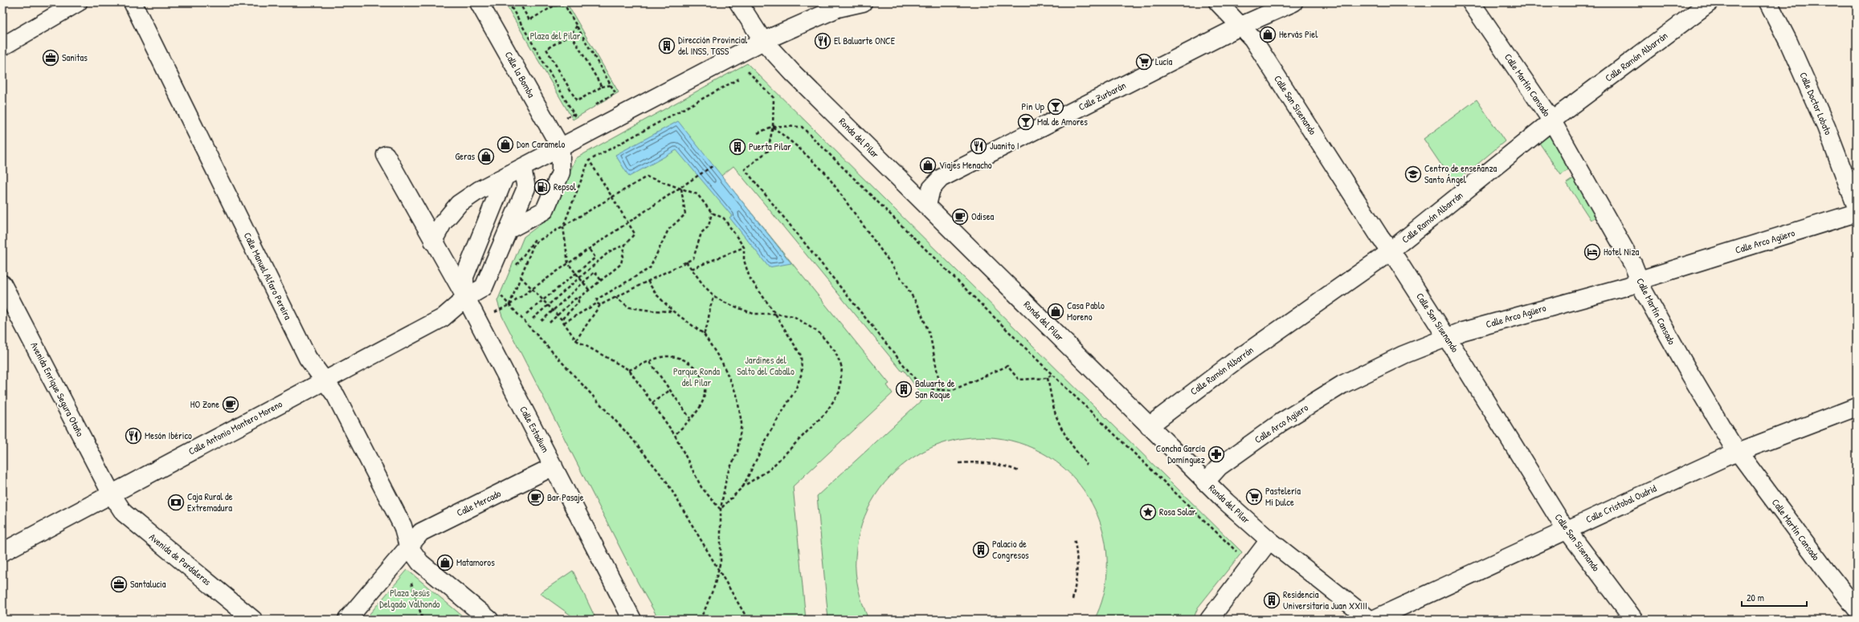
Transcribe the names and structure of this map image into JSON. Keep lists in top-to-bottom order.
{
  "streets": {
    "street": [
      "Calle Ramón Albarrán",
      "Calle la Bomba",
      "Calle Martín Cansado",
      "Calle Zurbarán",
      "Calle Doctor Lobato",
      "Calle San Sisenando",
      "Ronda del Pilar",
      "Calle Arco Agüero",
      "Calle Manuel Alfaro Pereira",
      "Avenida Enrique Segura Otaño",
      "Calle Antonio Montero Moreno",
      "Calle Estadium",
      "Calle Mercado",
      "Calle Cristobal Oudrid",
      "Avenida de Pardaleras"
    ]
  },
  "crossings": [
    ["Calle Ramón Albarrán", "Calle Martín Cansado"],
    ["Calle Ramón Albarrán", "Calle San Sisenando"],
    ["Calle Ramón Albarrán", "Ronda del Pilar"],
    ["Calle Martín Cansado", "Calle Arco Agüero"],
    ["Calle Martín Cansado", "Calle Cristobal Oudrid"],
    ["Calle Zurbarán", "Calle San Sisenando"],
    ["Calle Zurbarán", "Ronda del Pilar"],
    ["Calle San Sisenando", "Calle Arco Agüero"],
    ["Calle San Sisenando", "Calle Cristobal Oudrid"],
    ["Ronda del Pilar", "Calle Arco Agüero"],
    ["Calle Manuel Alfaro Pereira", "Calle Antonio Montero Moreno"],
    ["Calle Manuel Alfaro Pereira", "Calle Mercado"],
    ["Avenida Enrique Segura Otaño", "Calle Antonio Montero Moreno"],
    ["Avenida Enrique Segura Otaño", "Avenida de Pardaleras"],
    ["Calle Antonio Montero Moreno", "Calle Estadium"],
    ["Calle Antonio Montero Moreno", "Avenida de Pardaleras"],
    ["Calle Estadium", "Calle Mercado"]
  ],
  "parks": [
    "Plaza del Pilar",
    "Jardines del Salto del Caballo",
    "Parque Ronda del Pilar",
    "Plaza Jesús Delgado Valhondo"
  ],
  "places": {
    "shop": [
      "Hervás Piel",
      "Don Caramelo",
      "Geras",
      "Viajes Menacho",
      "Casa Pablo Moreno",
      "Matamoros"
    ],
    "restaurant": ["El Baluarte ONCE", "Juanito I", "Mesón Ibérico"],
    "building": [
      "Dirección Provincial del INSS, TGSS",
      "Puerta Pilar",
      "Baluarte de San Roque",
      "Palacio de Congresos",
      "Residencia Universitaria Juan XXIII"
    ],
    "office": ["Sanitas", "Santalucia"],
    "supermarket": ["Lucía", "Pastelería Mi Dulce"],
    "bar": ["Pin Up", "Mal de Amores"],
    "school or university": ["Centro de enseñanza Santo Ángel"],
    "fuel station": ["Repsol"],
    "cafe": ["Odisea", "HO Zone", "Bar Pasaje"],
    "hotel": ["Hotel Niza"],
    "pharmacy": ["Concha García Domínguez"],
    "bank": ["Caja Rural de Extremadura"],
    "place": ["Rosa Solar"]
  },
  "scale_bar": "20 m"
}
